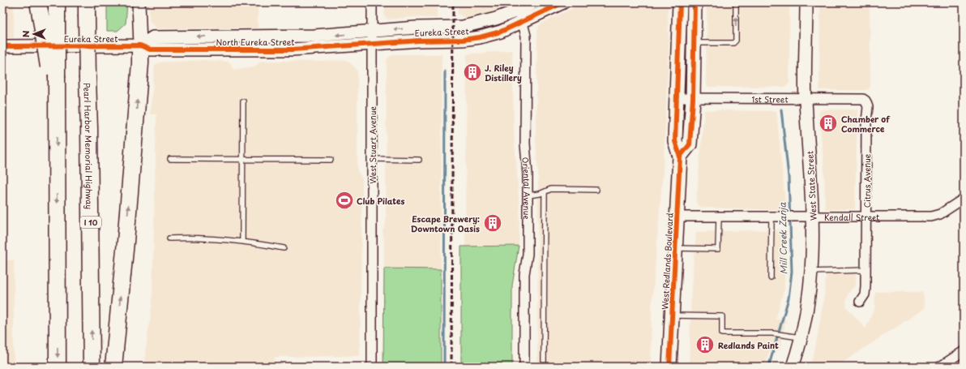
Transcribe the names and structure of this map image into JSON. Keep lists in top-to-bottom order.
{
  "streets": {
    "highway": ["Pearl Harbor Memorial Highway", "I 10"],
    "main road": ["West Redlands Boulevard"],
    "street": [
      "Eureka Street",
      "North Eureka Street",
      "1st Street",
      "West Stuart Avenue",
      "Citrus Avenue",
      "West State Street",
      "Oriental Avenue",
      "Kendall Street"
    ]
  },
  "crossings": [
    ["Eureka Street", "North Eureka Street"],
    ["Eureka Street", "West Stuart Avenue"],
    ["Eureka Street", "Oriental Avenue"],
    ["North Eureka Street", "West Stuart Avenue"],
    ["1st Street", "Citrus Avenue"],
    ["1st Street", "West State Street"],
    ["1st Street", "West Redlands Boulevard"],
    ["Citrus Avenue", "Kendall Street"],
    ["West State Street", "Kendall Street"],
    ["Kendall Street", "West Redlands Boulevard"]
  ],
  "water": ["Mill Creek Zanja"],
  "places": {
    "building": [
      "J. Riley Distillery",
      "Chamber of Commerce",
      "Escape Brewery: Downtown Oasis",
      "Redlands Paint"
    ],
    "sports": ["Club Pilates"]
  },
  "north": "left"
}
